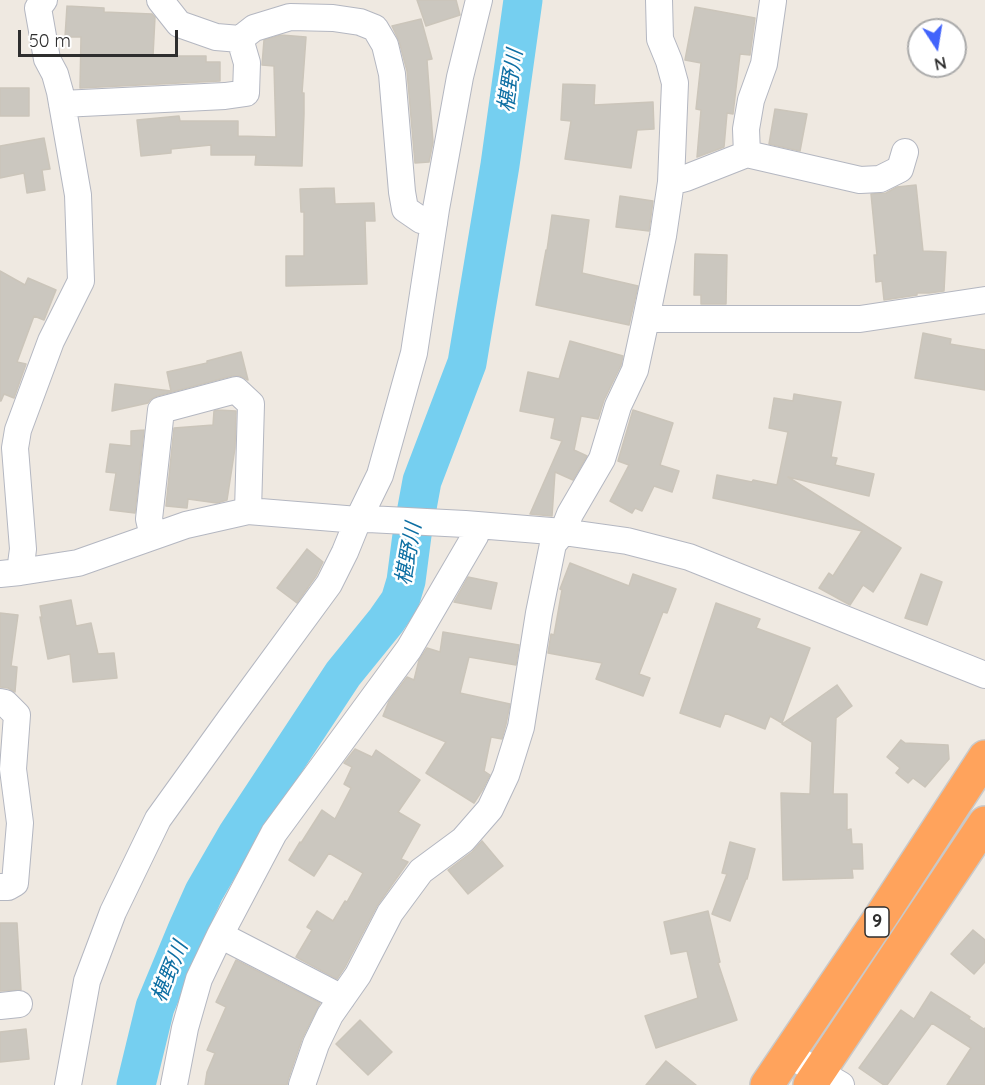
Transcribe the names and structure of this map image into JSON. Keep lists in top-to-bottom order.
{
  "streets": {
    "highway": ["9"]
  },
  "water": ["椹野川"],
  "scale_bar": "50 m",
  "north": "bottom"
}
